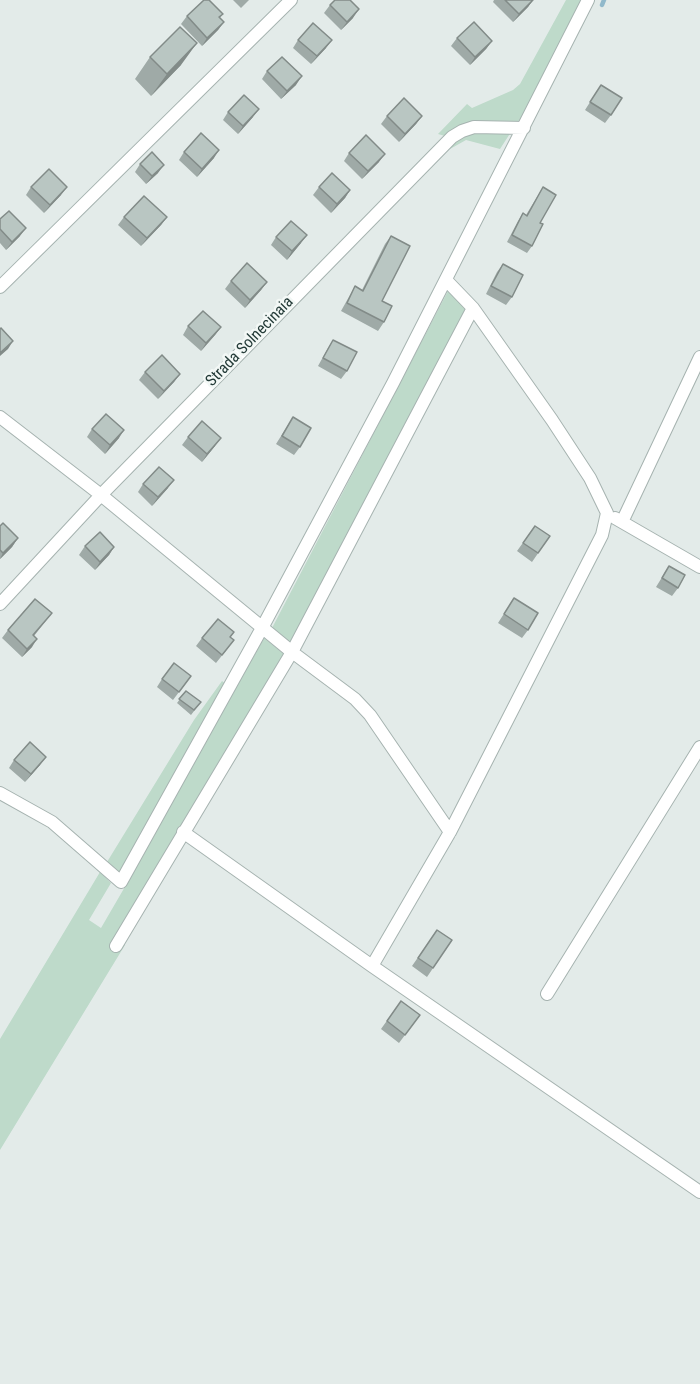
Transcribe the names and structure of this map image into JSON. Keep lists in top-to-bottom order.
{
  "streets": {
    "street": ["Strada Solnecinaia"]
  }
}
